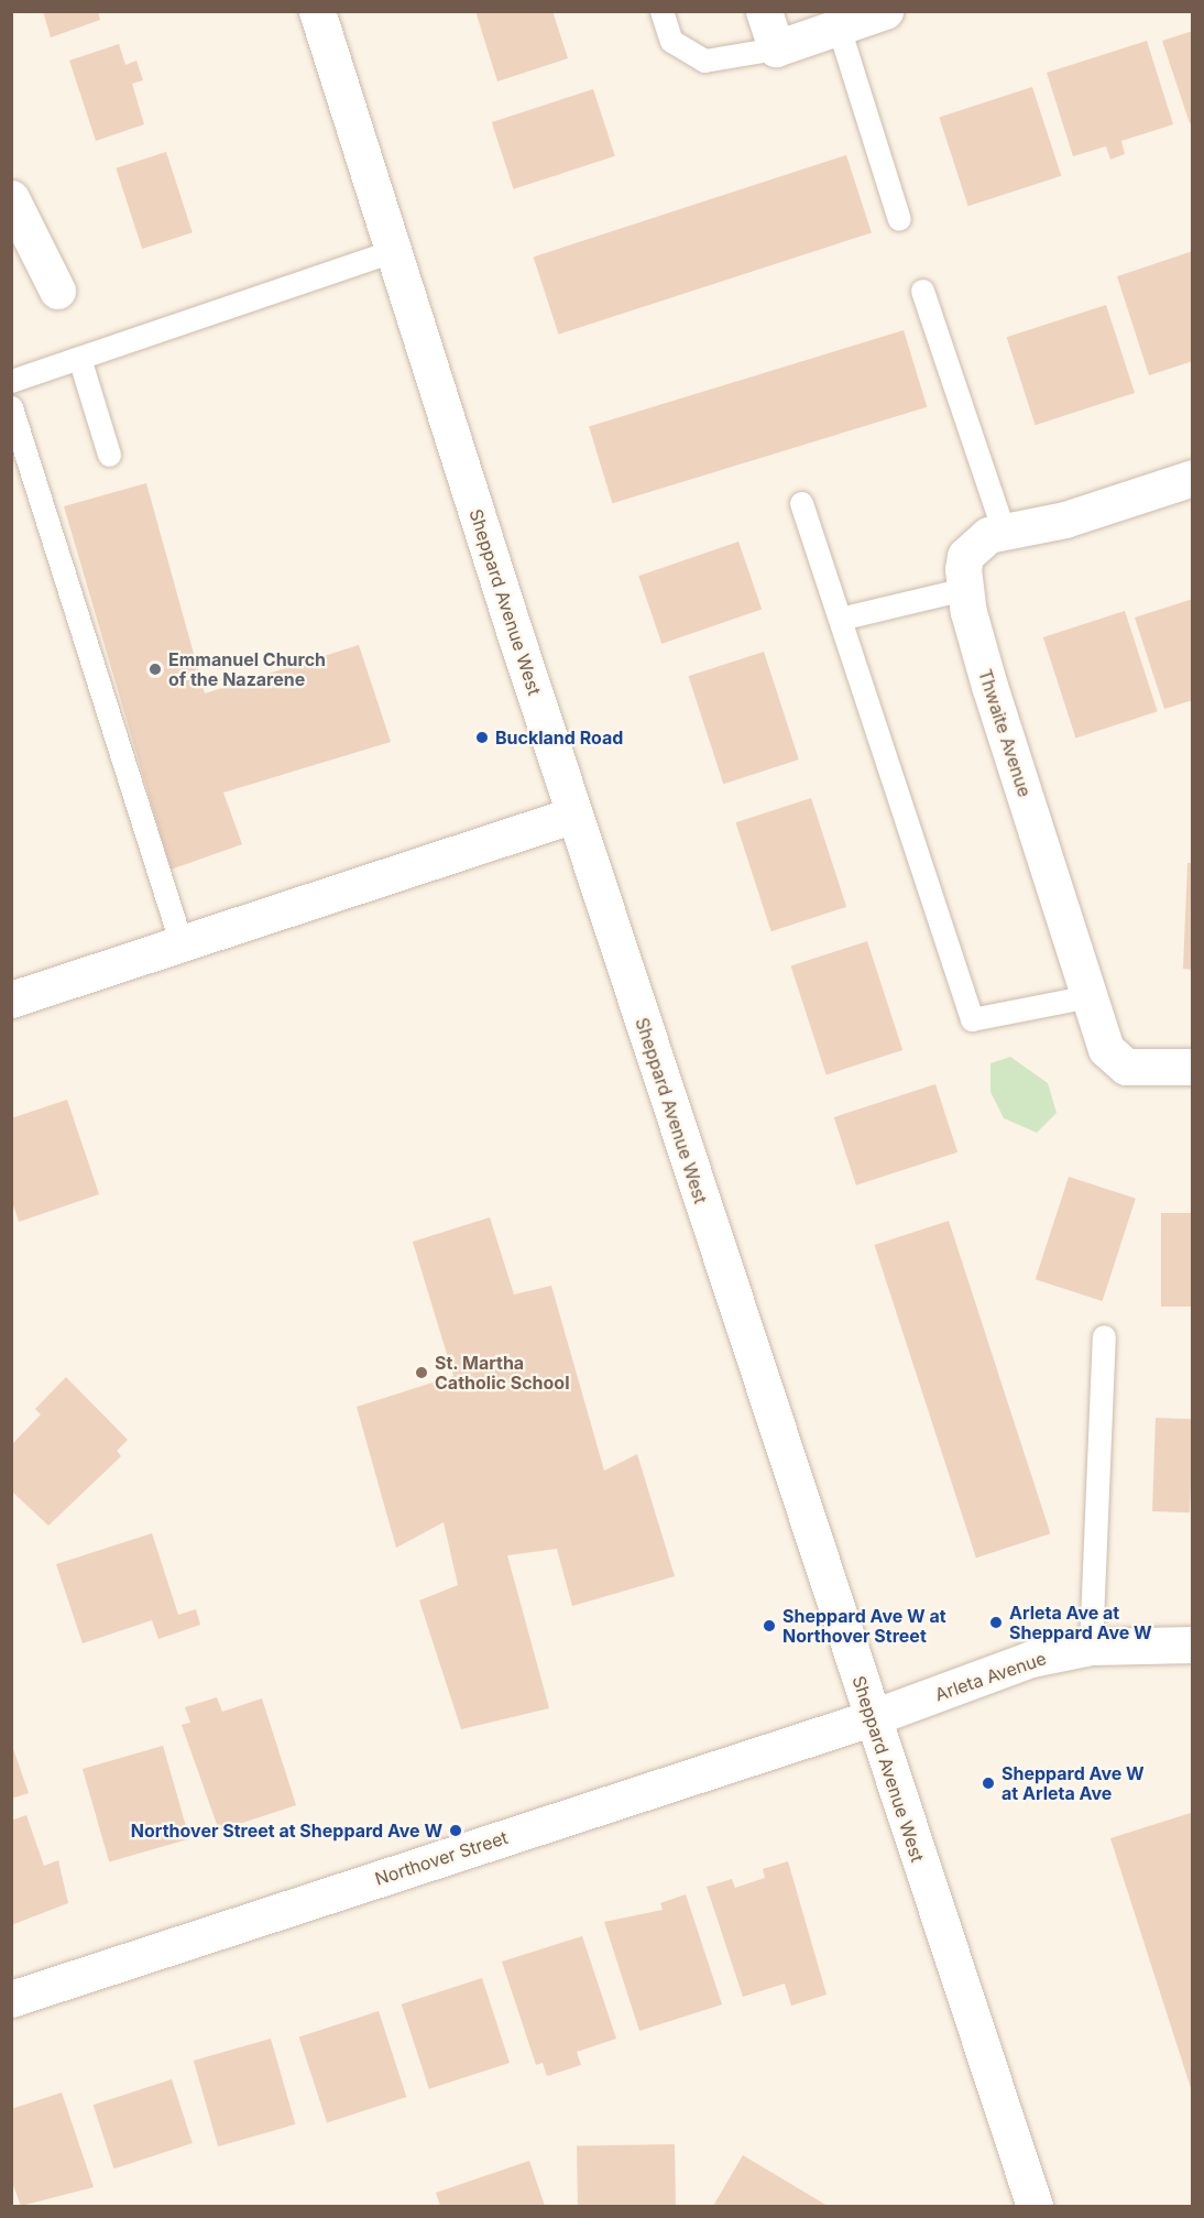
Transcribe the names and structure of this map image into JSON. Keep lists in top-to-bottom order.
{
  "streets": {
    "street": [
      "Sheppard Avenue West",
      "Thwaite Avenue",
      "Arleta Avenue",
      "Northover Street"
    ]
  },
  "crossings": [
    ["Sheppard Avenue West", "Arleta Avenue"],
    ["Sheppard Avenue West", "Northover Street"],
    ["Arleta Avenue", "Northover Street"]
  ],
  "places": [
    "Emmanuel Church of the Nazarene",
    "Buckland Road",
    "St. Martha Catholic School",
    "Arleta Ave at Sheppard Ave W",
    "Sheppard Ave W at Northover Street",
    "Sheppard Ave W at Arleta Ave",
    "Northover Street at Sheppard Ave W"
  ]
}
